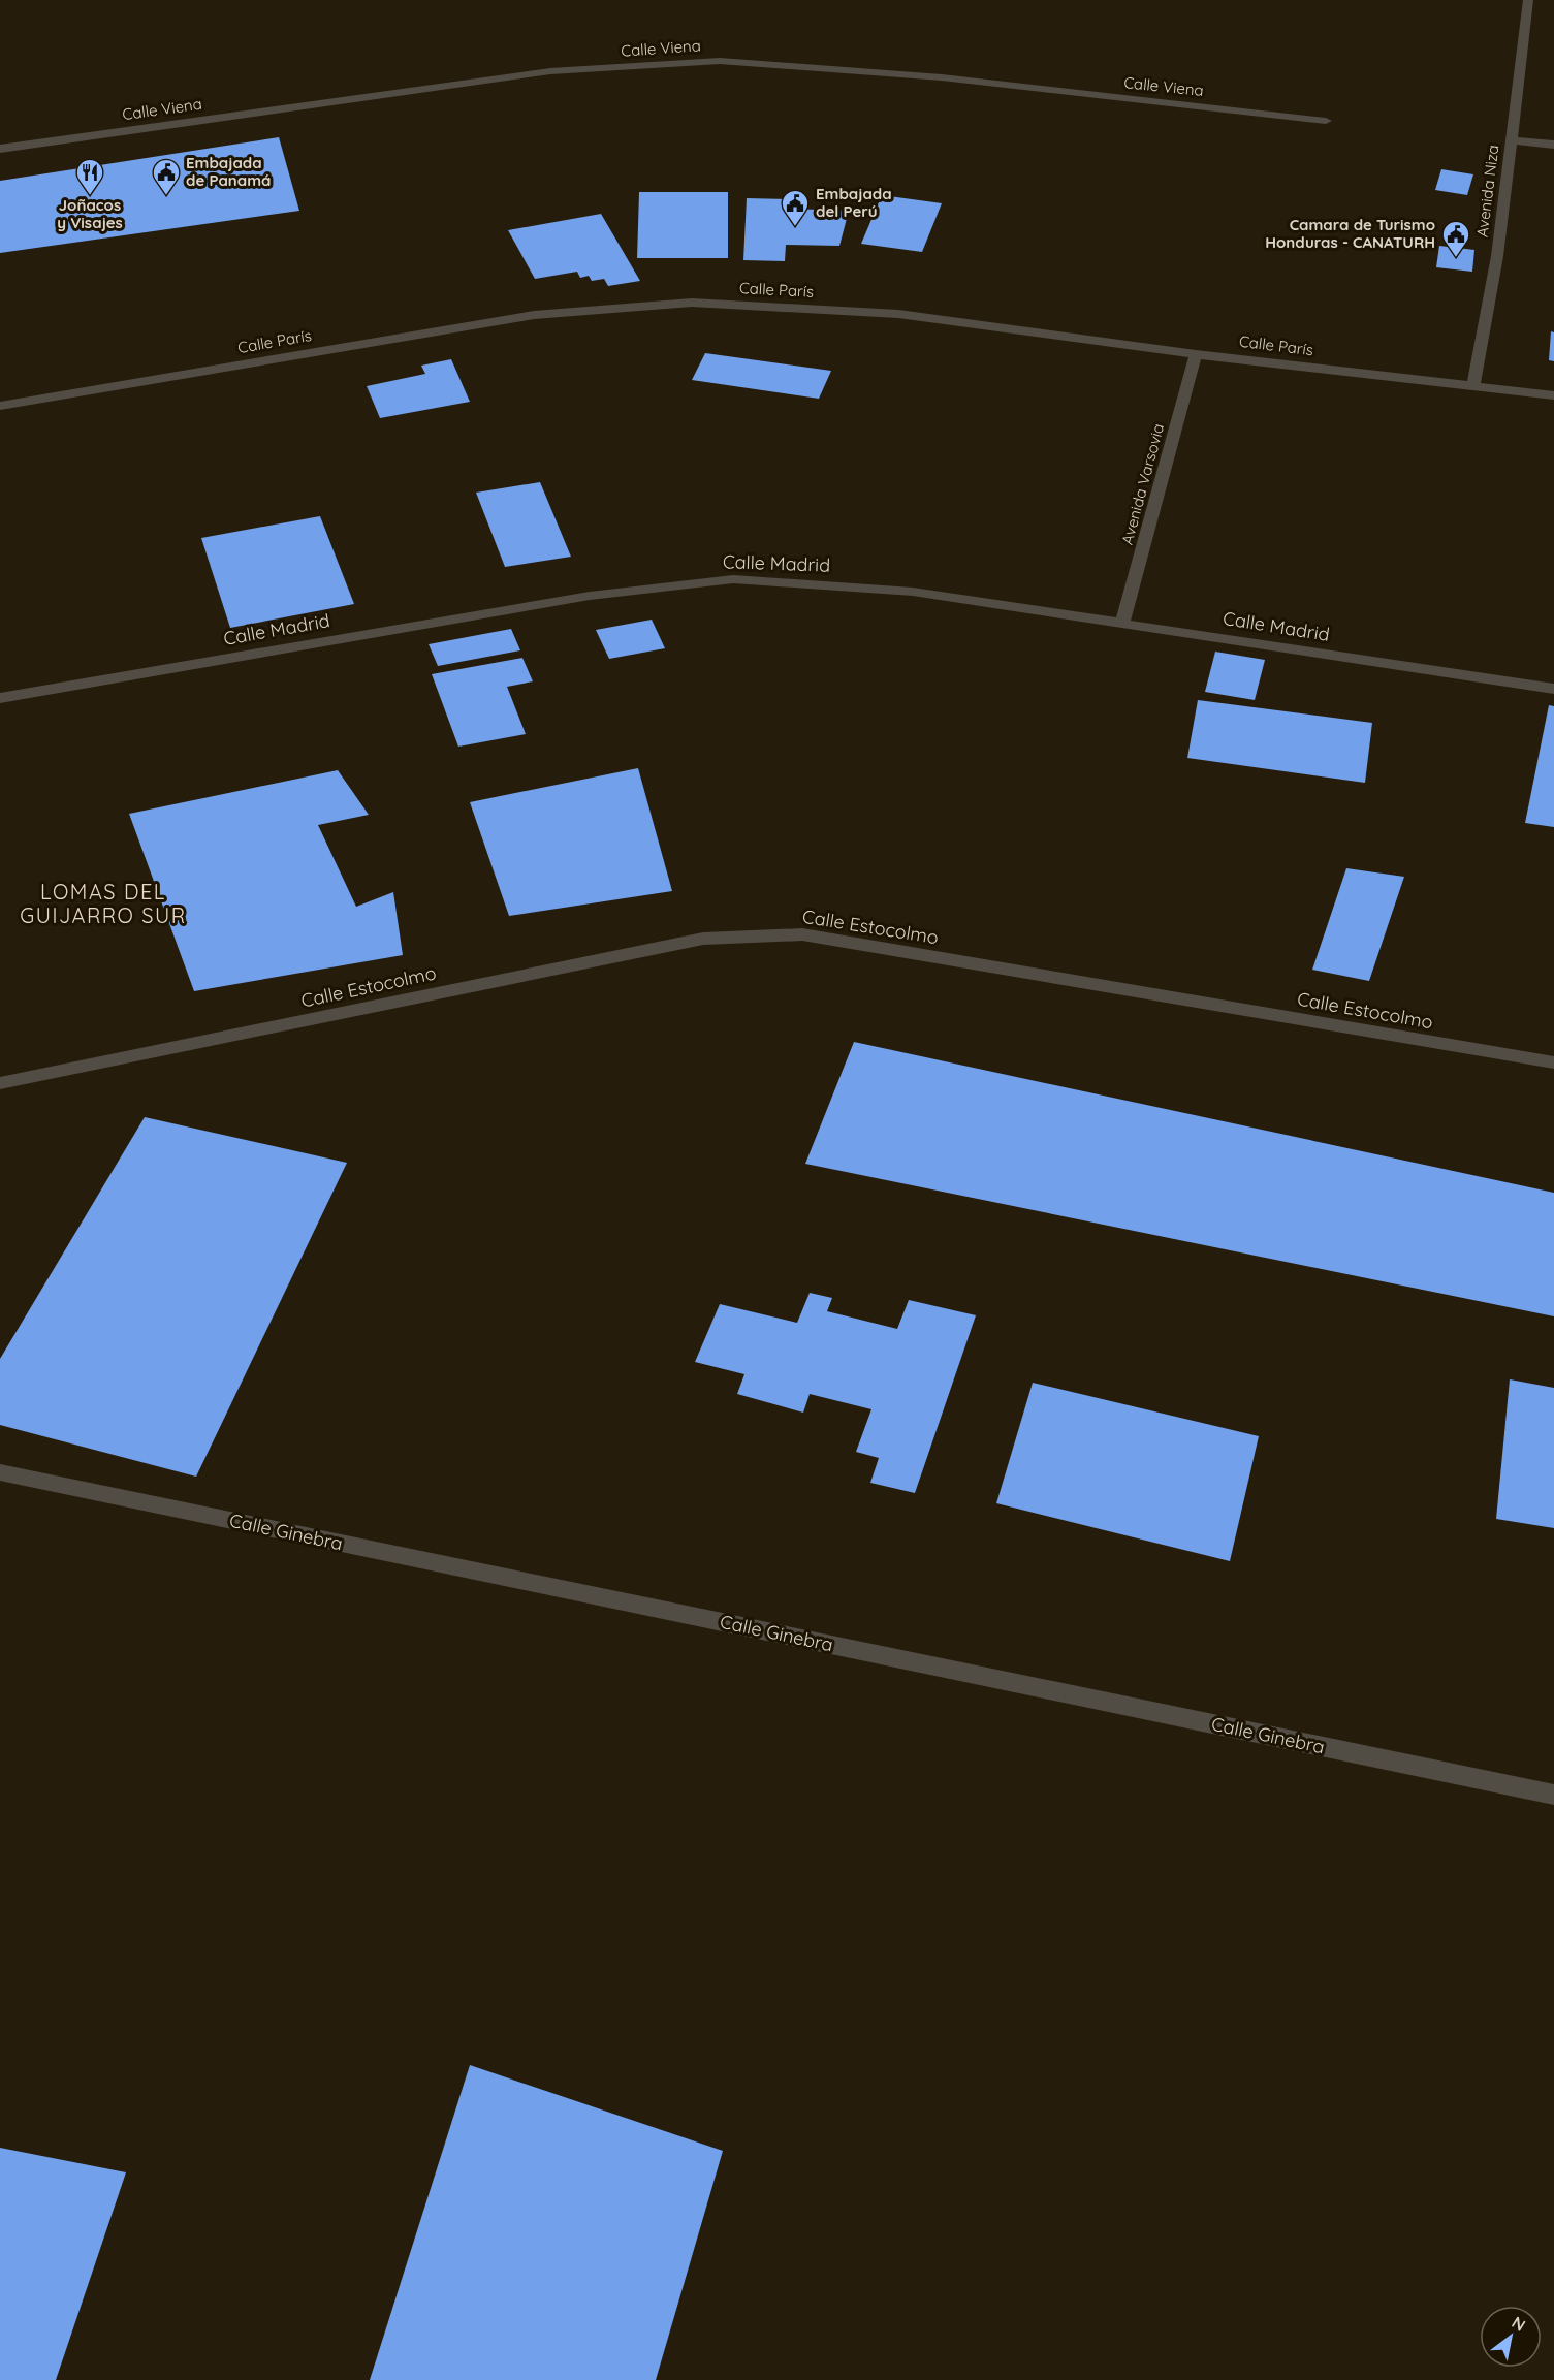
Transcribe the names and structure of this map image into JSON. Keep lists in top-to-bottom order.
{
  "streets": {
    "street": [
      "Calle Viena",
      "Avenida Niza",
      "Calle París",
      "Avenida Varsovia",
      "Calle Madrid",
      "Calle Estocolmo",
      "Calle Ginebra"
    ]
  },
  "crossings": [
    ["Avenida Niza", "Calle París"],
    ["Calle París", "Avenida Varsovia"],
    ["Avenida Varsovia", "Calle Madrid"]
  ],
  "districts": ["LOMAS DEL GUIJARRO SUR"],
  "places": {
    "restaurant": ["Joñacos y Visajes"],
    "public building": ["Embajada de Panamá", "Embajada del Perú", "Camara de Turismo Honduras - CANATURH"]
  },
  "north": "top right"
}
